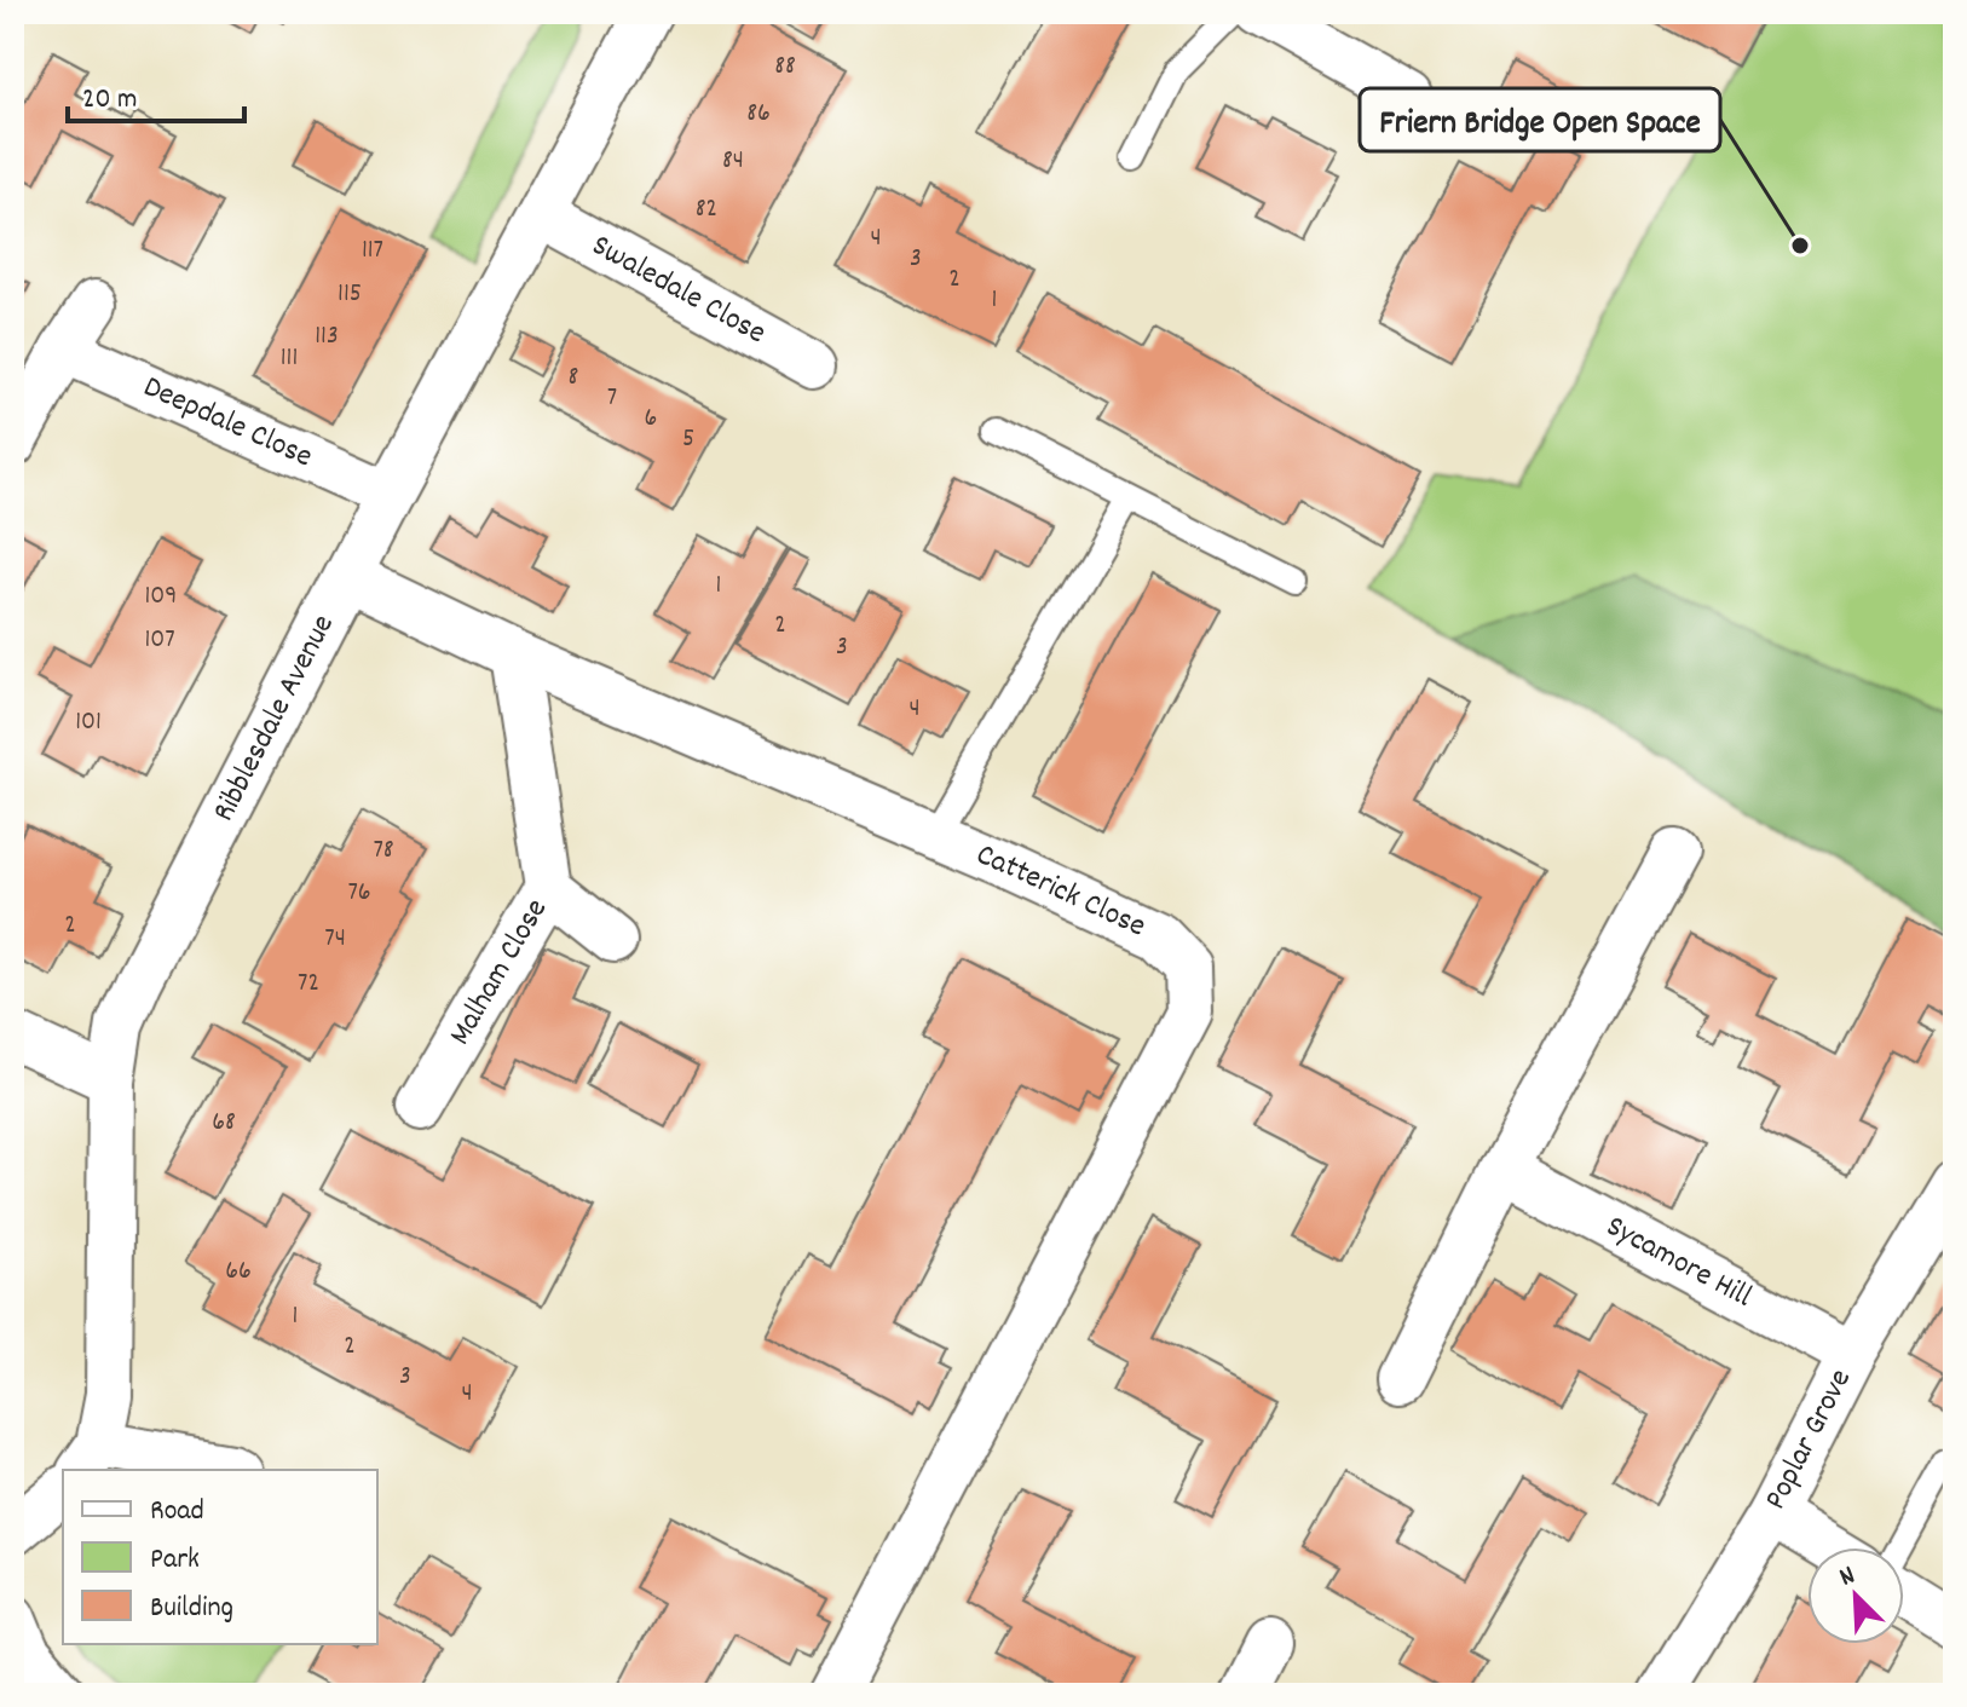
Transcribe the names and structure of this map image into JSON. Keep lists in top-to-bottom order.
{
  "streets": {
    "street": [
      "Swaledale Close",
      "Deepdale Close",
      "Ribblesdale Avenue",
      "Catterick Close",
      "Malham Close",
      "Sycamore Hill",
      "Poplar Grove"
    ]
  },
  "crossings": [
    ["Swaledale Close", "Ribblesdale Avenue"],
    ["Deepdale Close", "Ribblesdale Avenue"],
    ["Ribblesdale Avenue", "Catterick Close"],
    ["Catterick Close", "Malham Close"],
    ["Sycamore Hill", "Poplar Grove"]
  ],
  "places": ["Friern Bridge Open Space"],
  "house_numbers": [
    "88",
    "86",
    "84",
    "82",
    "4",
    "117",
    "3",
    "2",
    "115",
    "1",
    "113",
    "111",
    "8",
    "7",
    "6",
    "5",
    "1",
    "109",
    "2",
    "107",
    "3",
    "4",
    "101",
    "78",
    "76",
    "2",
    "74",
    "72",
    "68",
    "66",
    "1",
    "2",
    "3",
    "4"
  ],
  "legend": ["Road", "Park", "Building"],
  "scale_bar": "20 m",
  "north": "top left"
}
